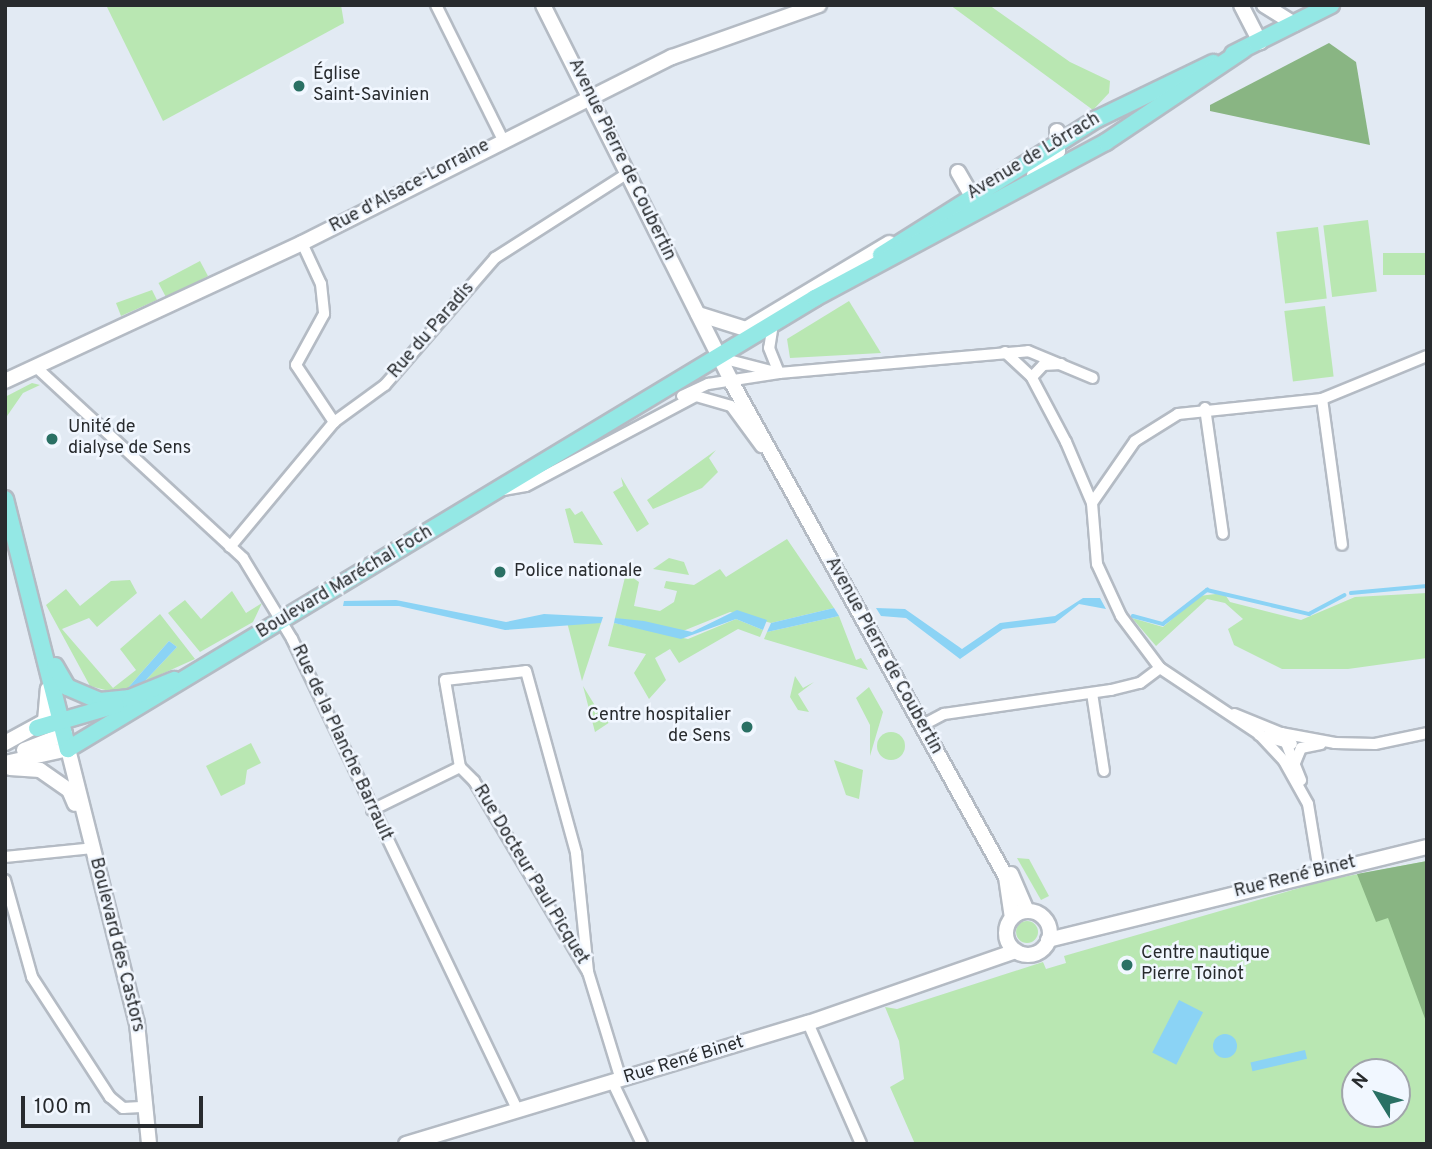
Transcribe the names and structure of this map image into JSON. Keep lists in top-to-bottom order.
{
  "streets": {
    "main road": ["Avenue de Lörrach", "Boulevard Maréchal Foch"],
    "street": [
      "Avenue Pierre de Coubertin",
      "Rue d'Alsace-Lorraine",
      "Rue du Paradis",
      "Rue de la Planche Barrault",
      "Rue Docteur Paul Picquet",
      "Rue René Binet",
      "Boulevard des Castors"
    ]
  },
  "crossings": [
    ["Avenue de Lörrach", "Avenue Pierre de Coubertin"],
    ["Avenue de Lörrach", "Boulevard Maréchal Foch"],
    ["Avenue Pierre de Coubertin", "Rue d'Alsace-Lorraine"],
    ["Avenue Pierre de Coubertin", "Rue du Paradis"],
    ["Avenue Pierre de Coubertin", "Boulevard Maréchal Foch"],
    ["Avenue Pierre de Coubertin", "Rue René Binet"],
    ["Rue d'Alsace-Lorraine", "Rue de la Planche Barrault"],
    ["Rue du Paradis", "Rue de la Planche Barrault"],
    ["Boulevard Maréchal Foch", "Rue de la Planche Barrault"],
    ["Boulevard Maréchal Foch", "Boulevard des Castors"],
    ["Rue de la Planche Barrault", "Rue Docteur Paul Picquet"],
    ["Rue de la Planche Barrault", "Rue René Binet"],
    ["Rue Docteur Paul Picquet", "Rue René Binet"]
  ],
  "places": [
    "Église Saint-Savinien",
    "Unité de dialyse de Sens",
    "Police nationale",
    "Centre hospitalier de Sens",
    "Centre nautique Pierre Toinot"
  ],
  "scale_bar": "100 m",
  "north": "top left"
}
